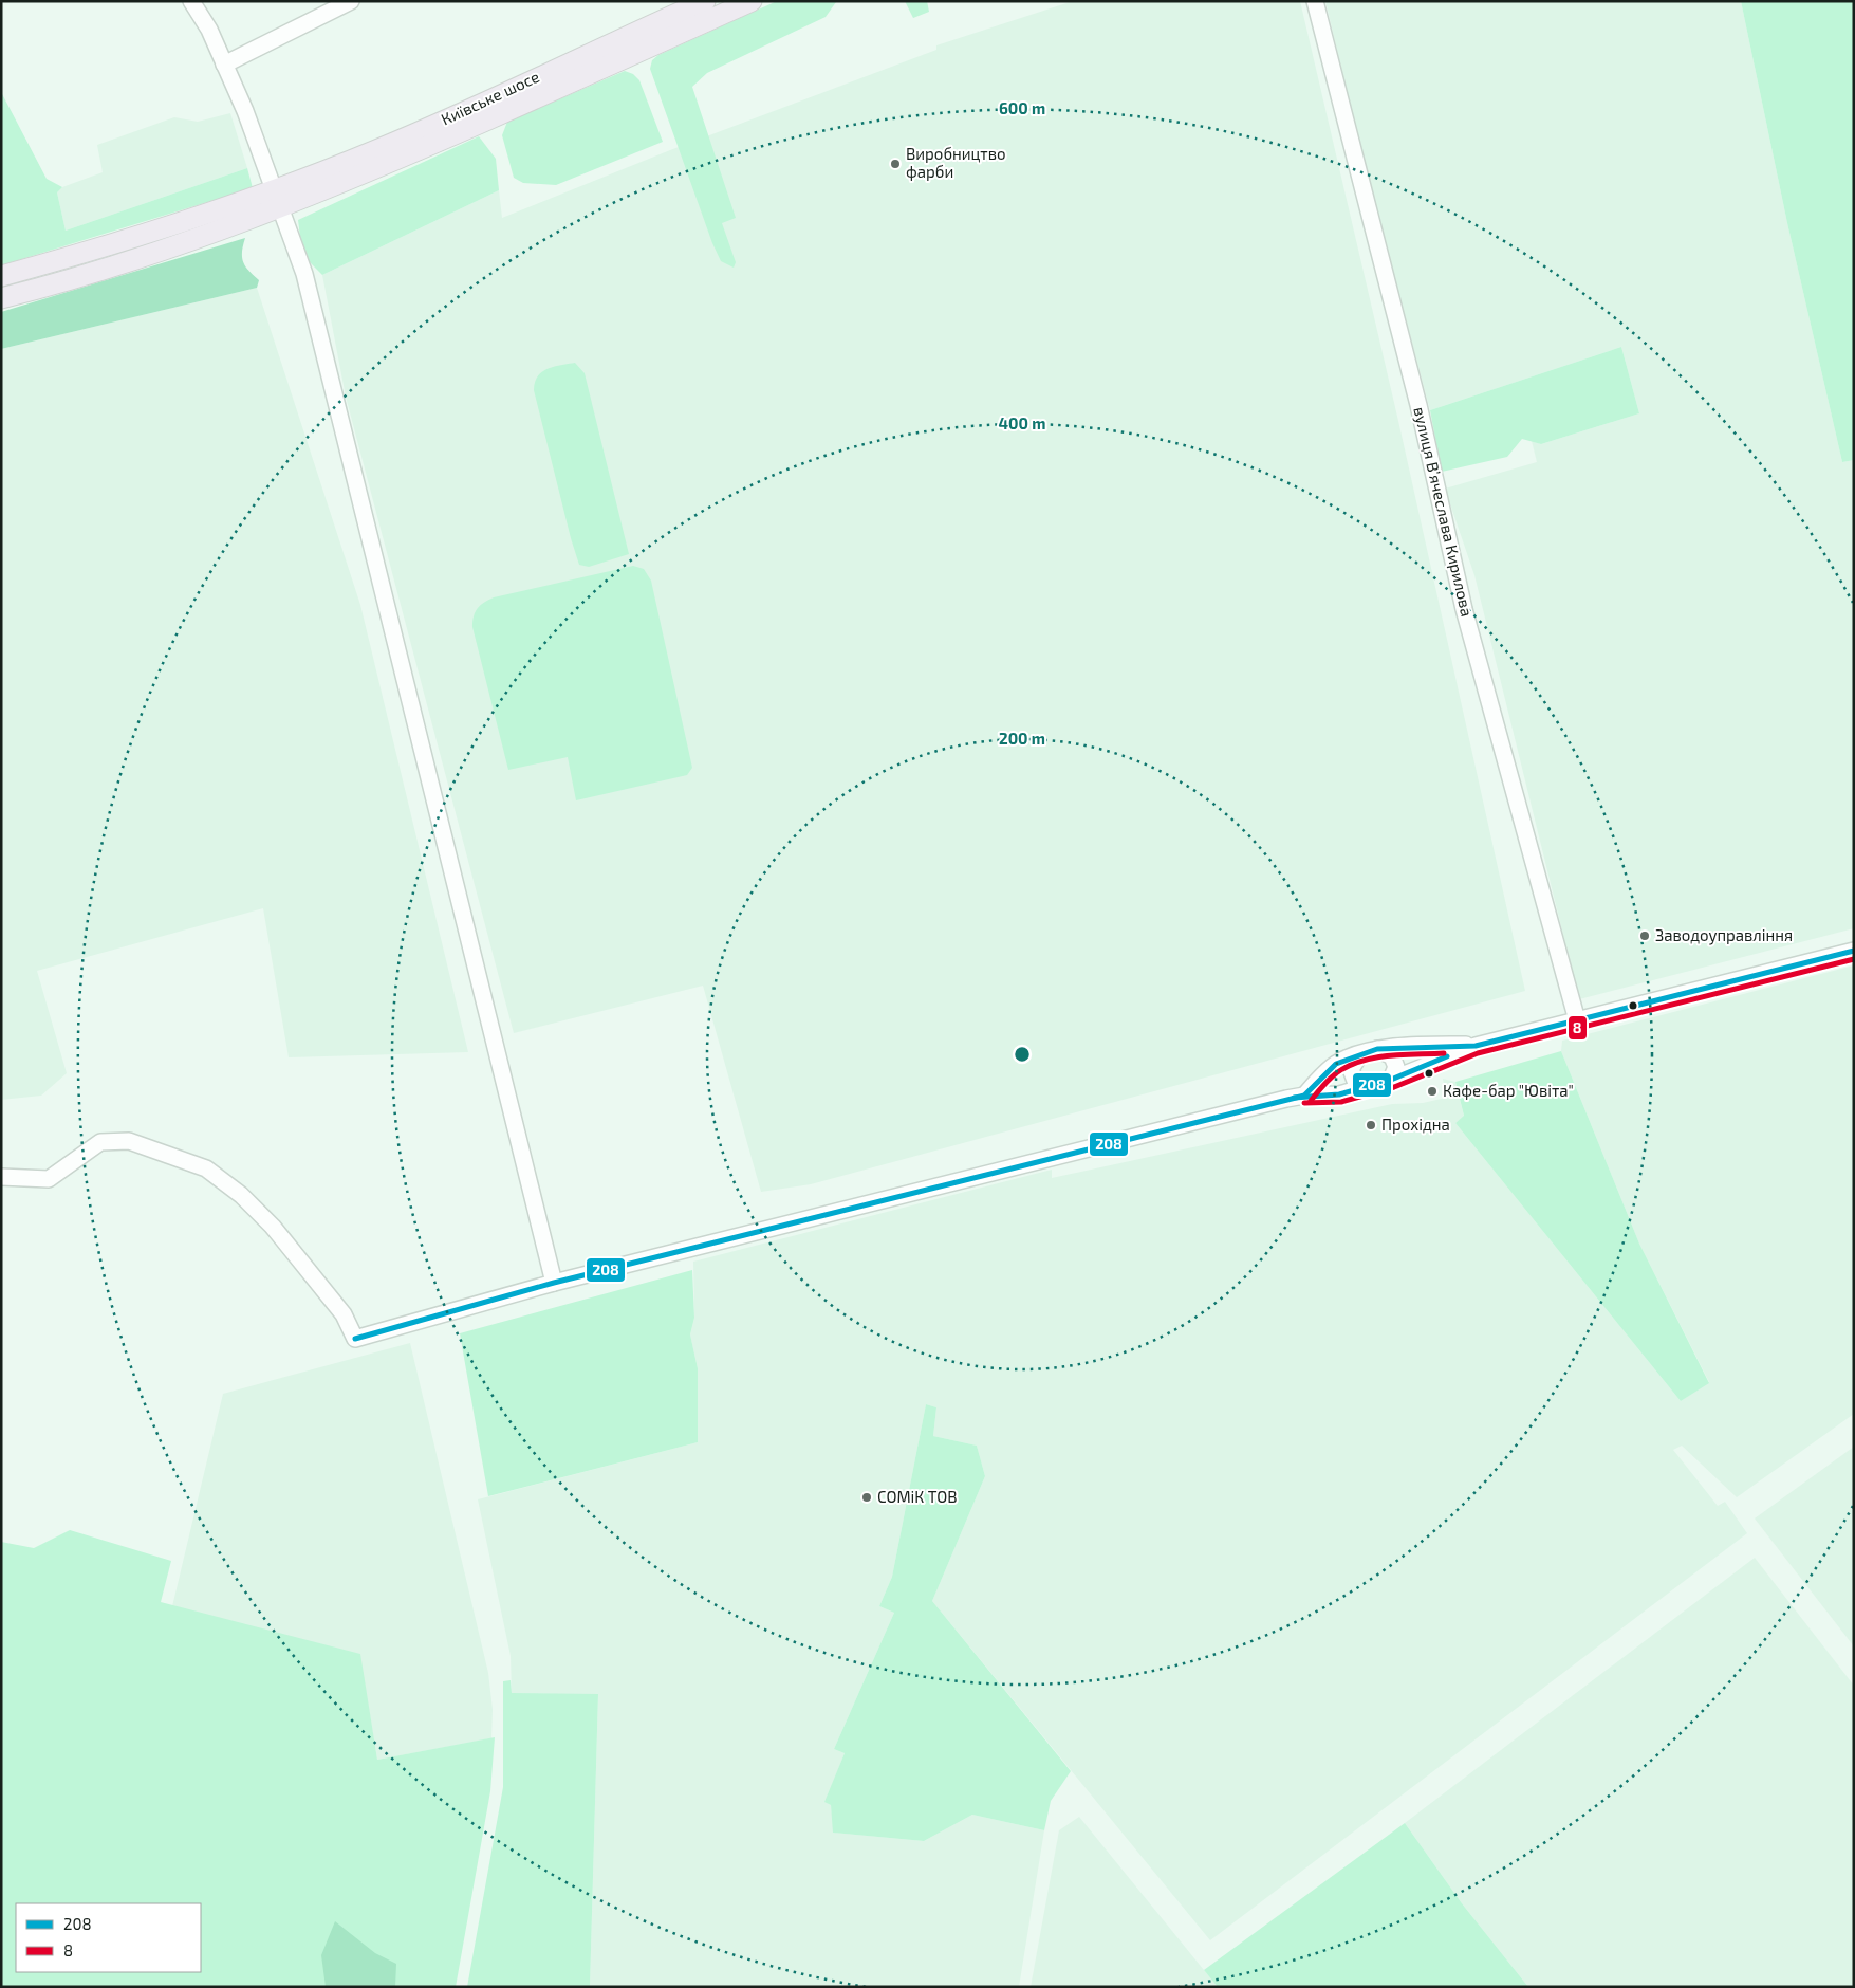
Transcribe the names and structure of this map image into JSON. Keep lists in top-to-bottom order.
{
  "streets": {
    "main road": ["Київське шосе"],
    "street": ["вулиця Вʼячеслава Кирилова"]
  },
  "places": [
    "Виробництво фарби",
    "Заводоуправління",
    "Кафе-бар \"Ювіта\"",
    "Прохідна",
    "СОМіК ТОВ"
  ],
  "lines": ["transit line 208", "transit line 8"],
  "legend": ["208", "8"],
  "rings": ["600 m", "400 m", "200 m"]
}
